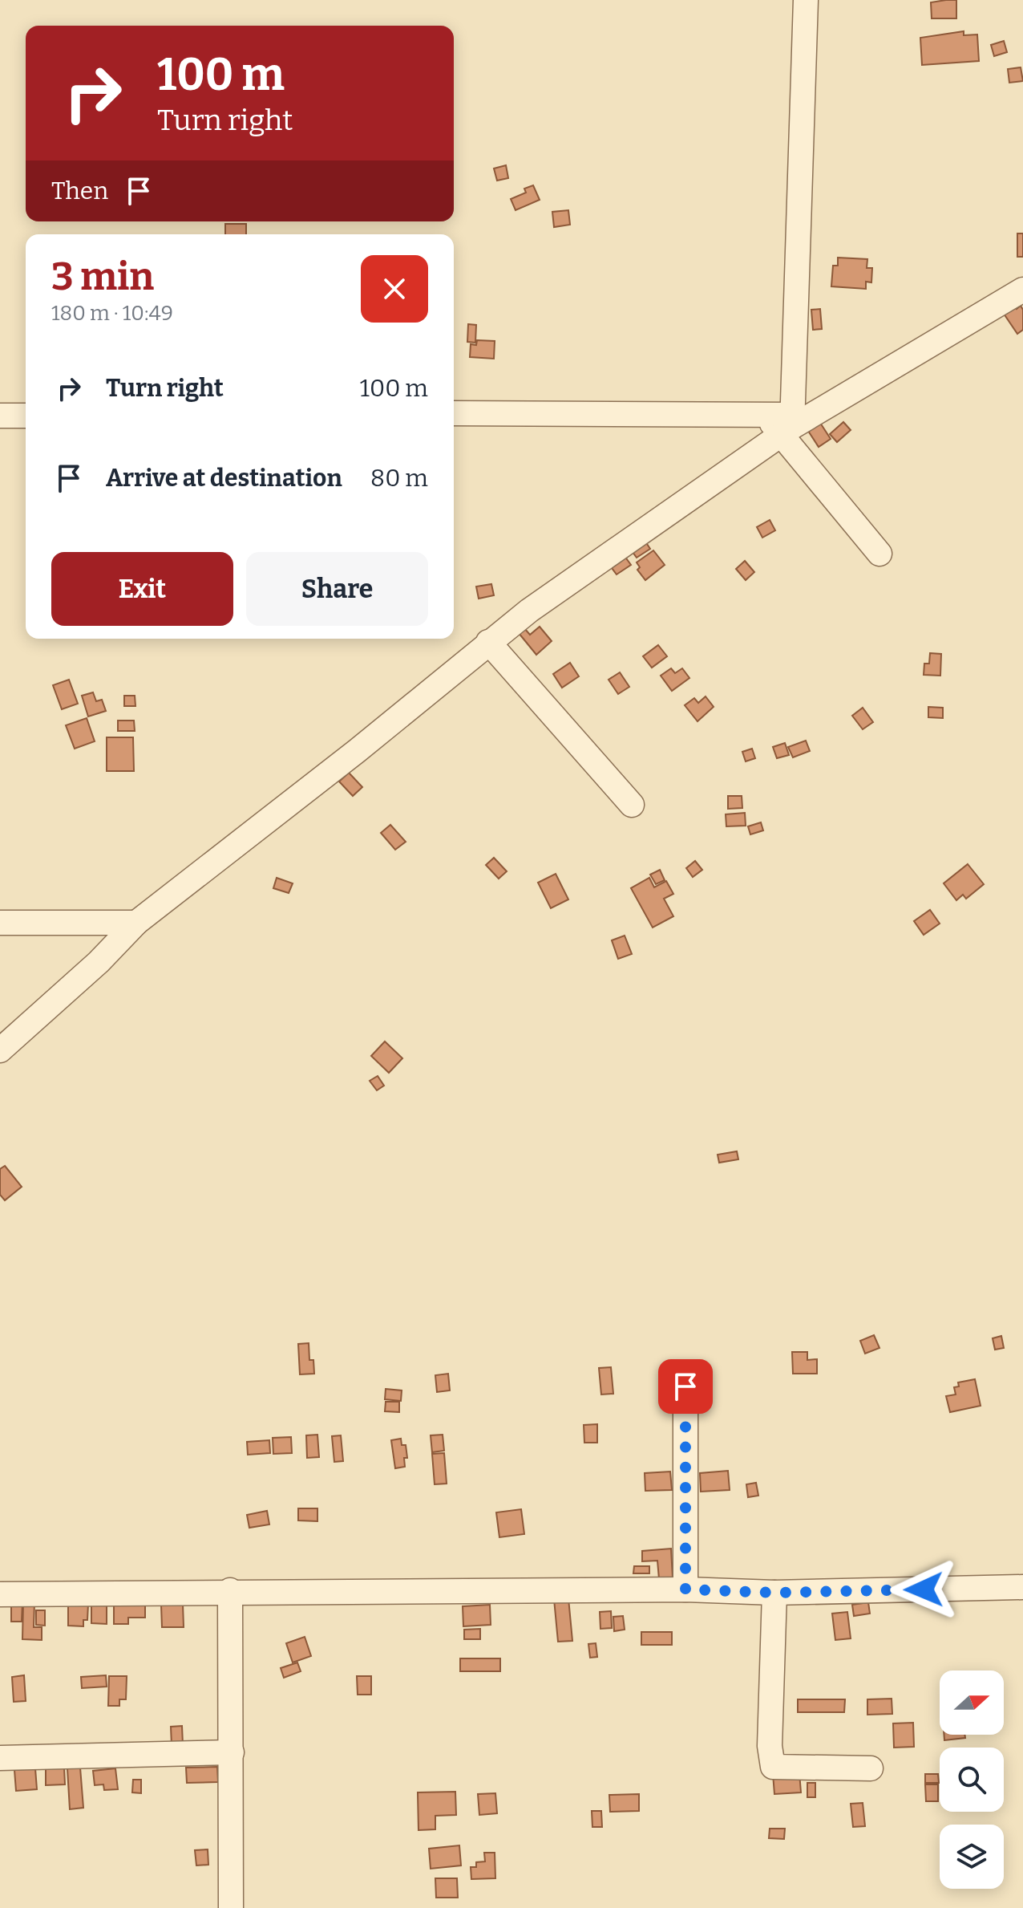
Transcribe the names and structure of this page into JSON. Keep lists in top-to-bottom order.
{
  "north": "right",
  "page": {
    "turn": ["100 m", "Turn right"],
    "then": "Then",
    "heading": ["3 min", "180 m · 10:49"],
    "list": [
      {
        "name": "Turn right",
        "value": "100 m"
      },
      {
        "name": "Arrive at destination",
        "value": "80 m"
      }
    ],
    "buttons": ["Exit", "Share"]
  }
}
